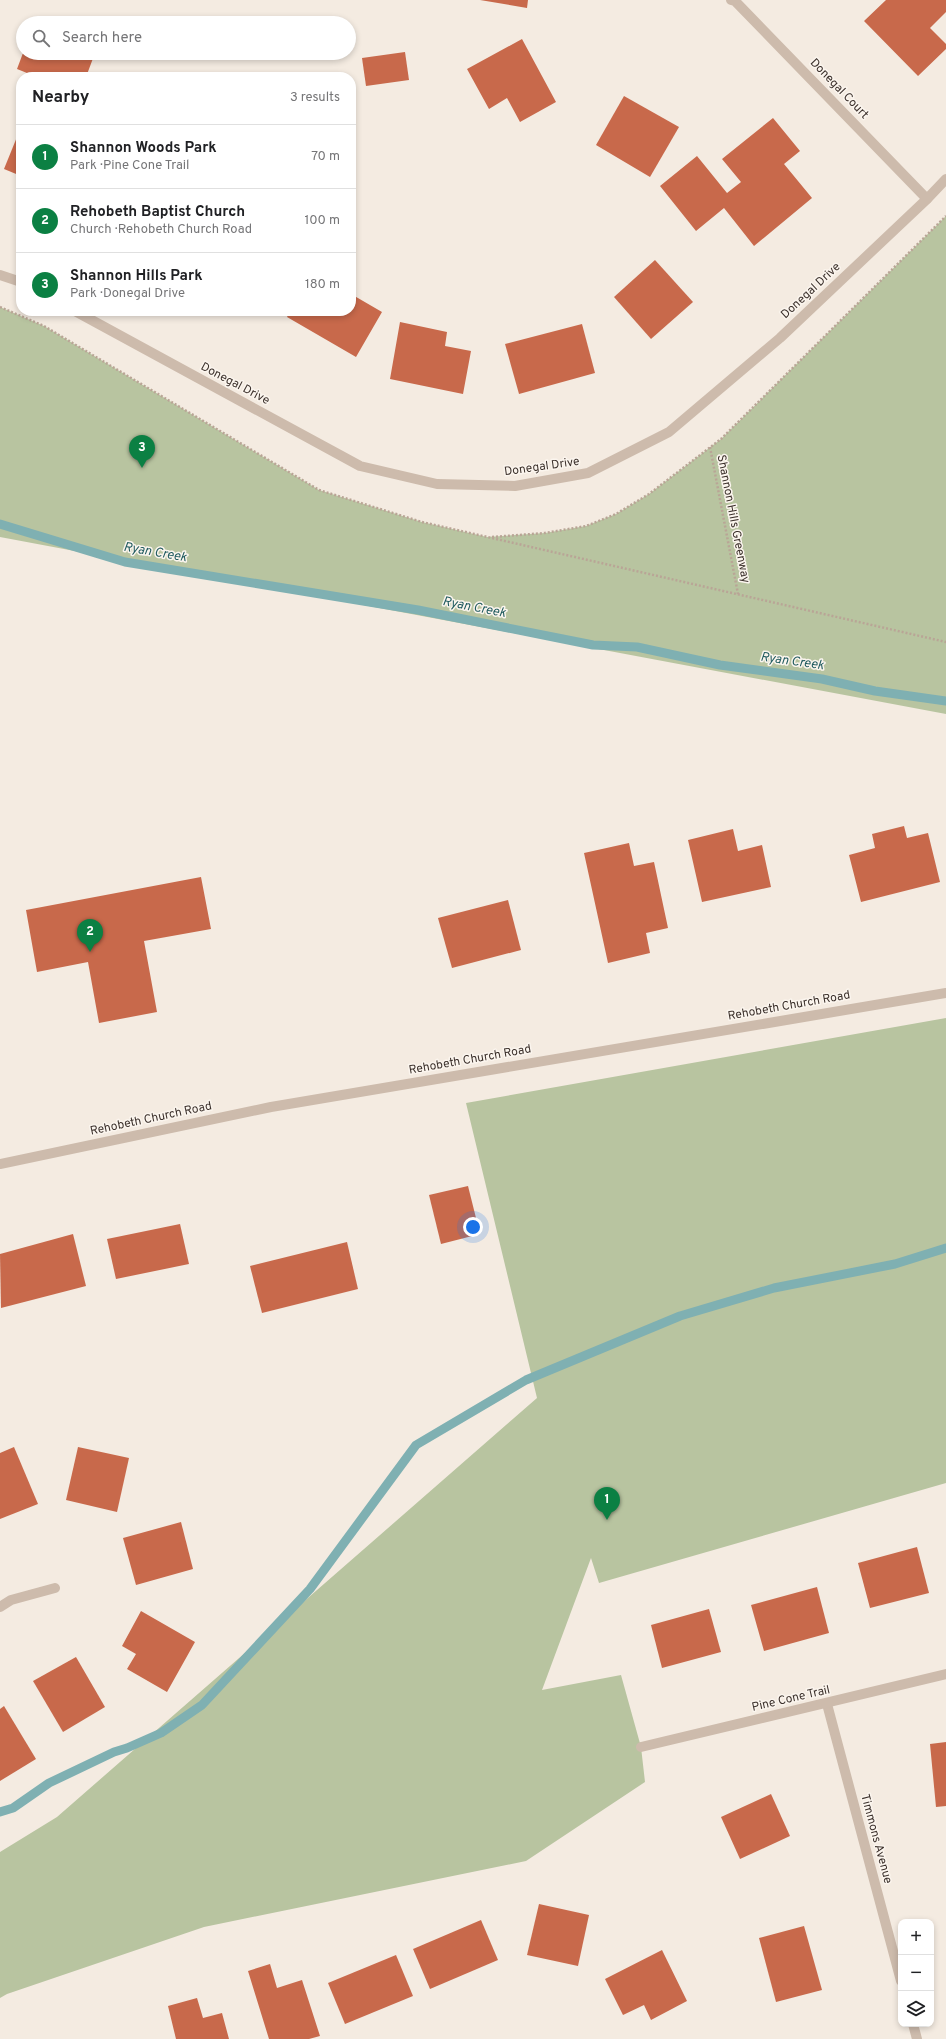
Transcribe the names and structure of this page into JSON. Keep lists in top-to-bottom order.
{
  "streets": {
    "street": [
      "Donegal Court",
      "Donegal Drive",
      "Rehobeth Church Road",
      "Pine Cone Trail",
      "Timmons Avenue"
    ],
    "path": ["Shannon Hills Greenway"]
  },
  "crossings": [
    ["Donegal Court", "Donegal Drive"],
    ["Pine Cone Trail", "Timmons Avenue"]
  ],
  "water": ["Ryan Creek"],
  "page": {
    "search": "Search here",
    "heading": ["Nearby", "3 results"],
    "list": [
      {
        "mark": "1",
        "name": "Shannon Woods Park",
        "note": "Park · Pine Cone Trail",
        "value": "70 m"
      },
      {
        "mark": "2",
        "name": "Rehobeth Baptist Church",
        "note": "Church · Rehobeth Church Road",
        "value": "100 m"
      },
      {
        "mark": "3",
        "name": "Shannon Hills Park",
        "note": "Park · Donegal Drive",
        "value": "180 m"
      }
    ],
    "pins": ["3", "2", "1"],
    "map_buttons": ["+", "−"]
  }
}
